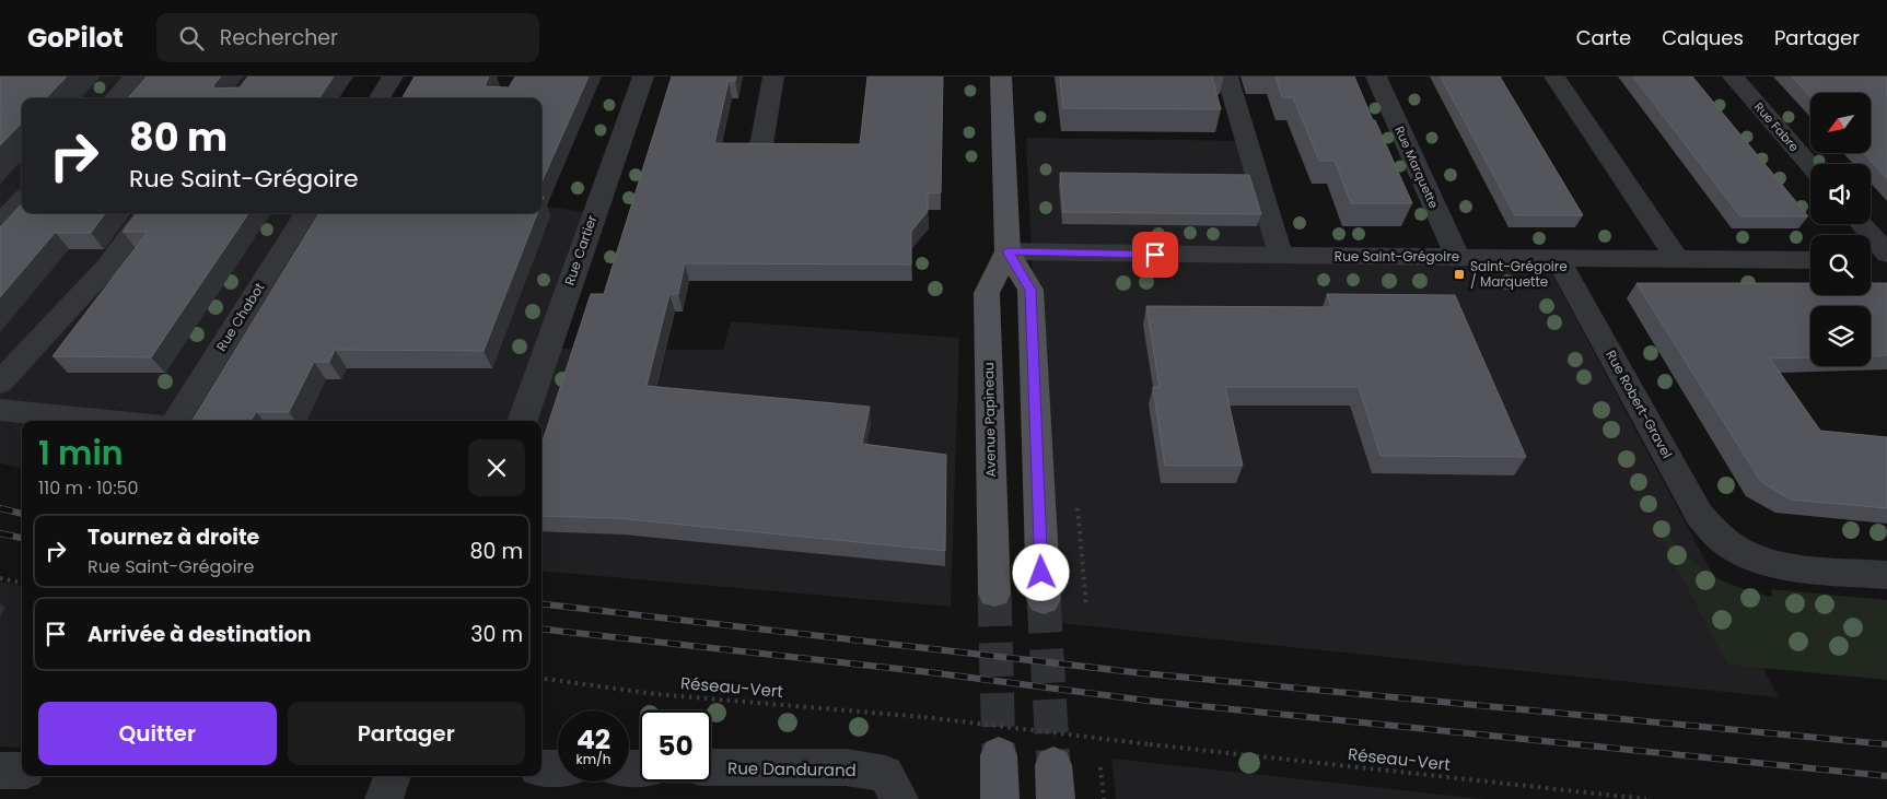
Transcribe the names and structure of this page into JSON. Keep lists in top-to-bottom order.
{
  "streets": {
    "main road": ["Avenue Papineau"],
    "street": [
      "Rue Fabre",
      "Rue Marquette",
      "Rue Cartier",
      "Rue Saint-Grégoire",
      "Rue Chabot",
      "Rue Robert-Gravel",
      "Rue Dandurand"
    ],
    "path": ["Réseau-Vert"]
  },
  "crossings": [
    ["Rue Marquette", "Rue Saint-Grégoire"],
    ["Rue Saint-Grégoire", "Rue Robert-Gravel"],
    ["Rue Saint-Grégoire", "Avenue Papineau"]
  ],
  "places": {
    "transit": ["Saint-Grégoire / Marquette"]
  },
  "north": "bottom left",
  "page": {
    "header": "GoPilot",
    "search": "Rechercher",
    "nav": ["Carte", "Calques", "Partager"],
    "turn": ["80 m", "Rue Saint-Grégoire"],
    "heading": ["1 min", "110 m · 10:50"],
    "list": [
      {
        "name": "Tournez à droite",
        "note": "Rue Saint-Grégoire",
        "value": "80 m"
      },
      {
        "name": "Arrivée à destination",
        "value": "30 m"
      }
    ],
    "buttons": ["Quitter", "Partager"],
    "speed": "42 km/h",
    "limit": "50"
  }
}
